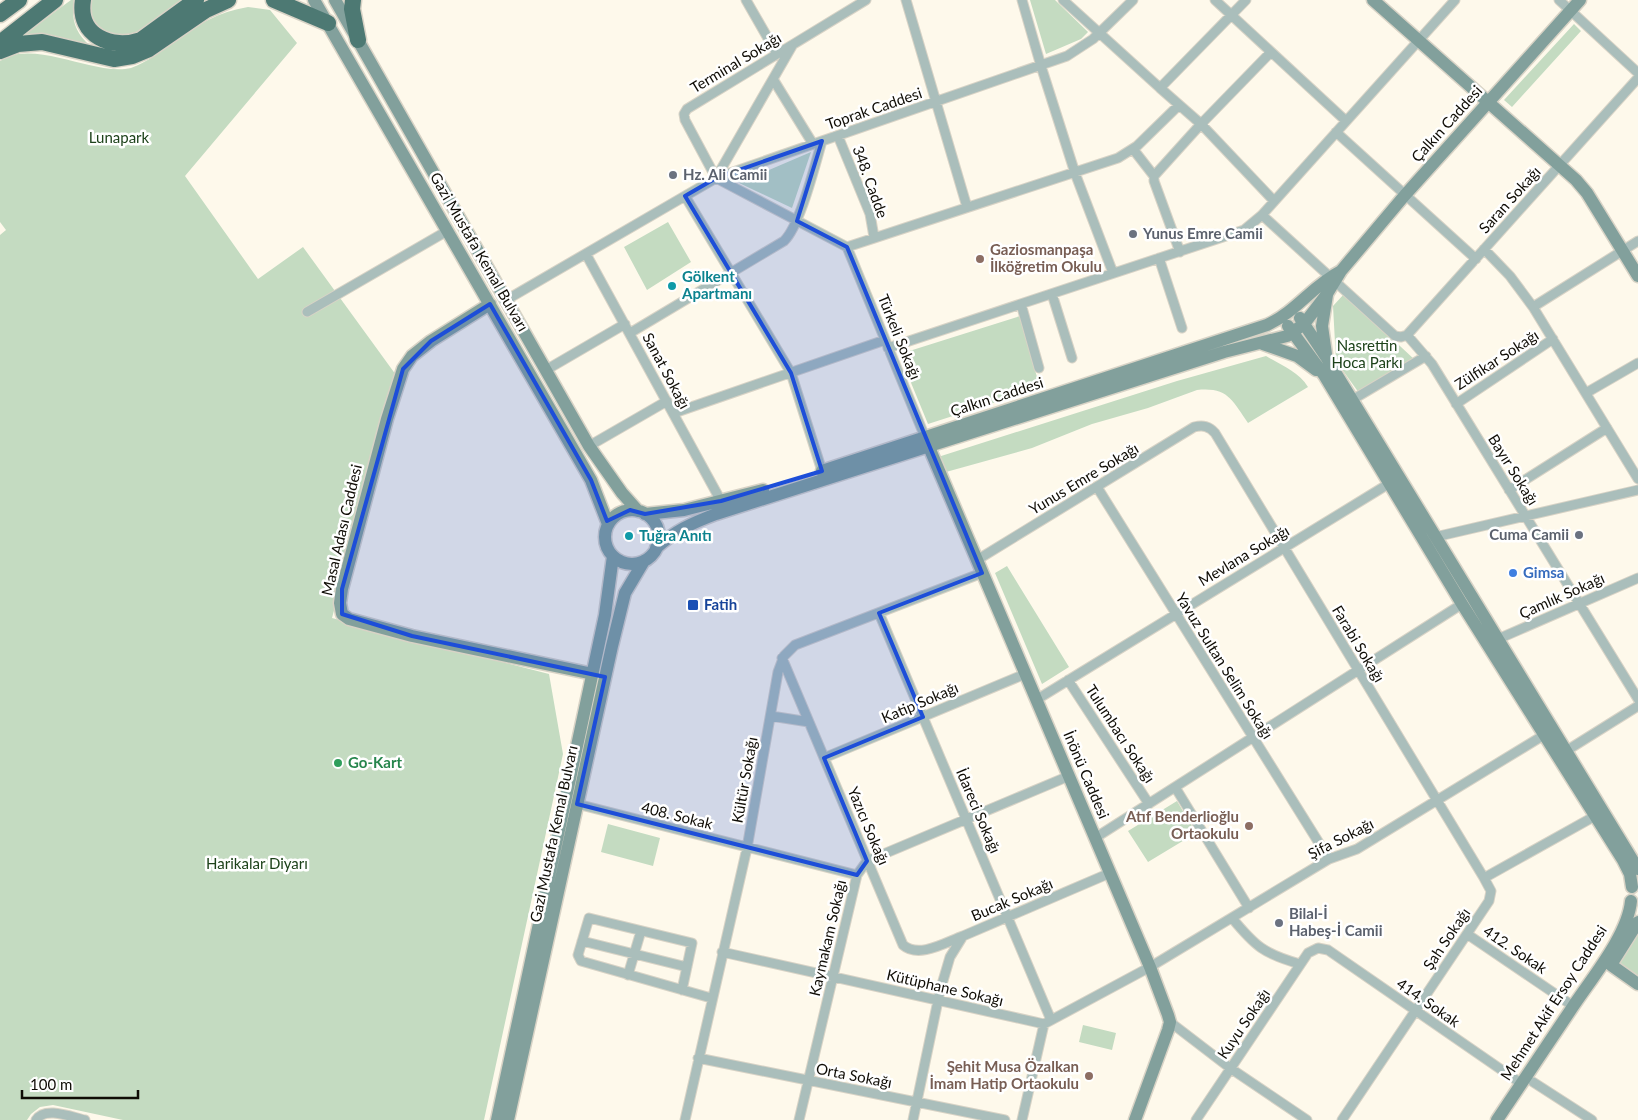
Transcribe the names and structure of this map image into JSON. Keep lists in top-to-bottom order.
{
  "streets": {
    "main road": [
      "Çalkın Caddesi",
      "Gazi Mustafa Kemal Bulvarı",
      "Masal Adası Caddesi",
      "İnönü Caddesi",
      "Mehmet Akif Ersoy Caddesi"
    ],
    "street": [
      "Terminal Sokağı",
      "Toprak Caddesi",
      "348. Cadde",
      "Saran Sokağı",
      "Türkeli Sokağı",
      "Zülfikar Sokağı",
      "Sanat Sokağı",
      "Bayır Sokağı",
      "Yunus Emre Sokağı",
      "Mevlana Sokağı",
      "Çamlık Sokağı",
      "Farabi Sokağı",
      "Yavuz Sultan Selim Sokağı",
      "Katip Sokağı",
      "Tulumbacı Sokağı",
      "Kültür Sokağı",
      "İdareci Sokağı",
      "408. Sokak",
      "Yazıcı Sokağı",
      "Şifa Sokağı",
      "Bucak Sokağı",
      "Kaymakam Sokağı",
      "Şah Sokağı",
      "412. Sokak",
      "Kütüphane Sokağı",
      "414. Sokak",
      "Kuyu Sokağı",
      "Orta Sokağı"
    ]
  },
  "crossings": [
    ["Toprak Caddesi", "348. Cadde"],
    ["Toprak Caddesi", "Sanat Sokağı"],
    ["Çalkın Caddesi", "Gazi Mustafa Kemal Bulvarı"],
    ["Çalkın Caddesi", "Türkeli Sokağı"],
    ["Çalkın Caddesi", "Sanat Sokağı"],
    ["Çalkın Caddesi", "Bayır Sokağı"],
    ["Çalkın Caddesi", "İnönü Caddesi"],
    ["Saran Sokağı", "Bayır Sokağı"],
    ["Gazi Mustafa Kemal Bulvarı", "Masal Adası Caddesi"],
    ["Gazi Mustafa Kemal Bulvarı", "408. Sokak"],
    ["Türkeli Sokağı", "İnönü Caddesi"],
    ["Zülfikar Sokağı", "Bayır Sokağı"],
    ["Bayır Sokağı", "Çamlık Sokağı"],
    ["Yunus Emre Sokağı", "Farabi Sokağı"],
    ["Yunus Emre Sokağı", "Yavuz Sultan Selim Sokağı"],
    ["Yunus Emre Sokağı", "İnönü Caddesi"],
    ["Mevlana Sokağı", "Farabi Sokağı"],
    ["Mevlana Sokağı", "Yavuz Sultan Selim Sokağı"],
    ["Mevlana Sokağı", "Tulumbacı Sokağı"],
    ["Mevlana Sokağı", "İnönü Caddesi"],
    ["Farabi Sokağı", "Şifa Sokağı"],
    ["Farabi Sokağı", "Şah Sokağı"],
    ["Yavuz Sultan Selim Sokağı", "Şifa Sokağı"],
    ["Katip Sokağı", "İnönü Caddesi"],
    ["Katip Sokağı", "İdareci Sokağı"],
    ["Katip Sokağı", "Yazıcı Sokağı"],
    ["Tulumbacı Sokağı", "Şifa Sokağı"],
    ["İnönü Caddesi", "Şifa Sokağı"],
    ["İnönü Caddesi", "Bucak Sokağı"],
    ["Kültür Sokağı", "408. Sokak"],
    ["Kültür Sokağı", "Yazıcı Sokağı"],
    ["Kültür Sokağı", "Kütüphane Sokağı"],
    ["Kültür Sokağı", "Orta Sokağı"],
    ["İdareci Sokağı", "Bucak Sokağı"],
    ["İdareci Sokağı", "Kütüphane Sokağı"],
    ["408. Sokak", "Kaymakam Sokağı"],
    ["Yazıcı Sokağı", "Bucak Sokağı"],
    ["Yazıcı Sokağı", "Kaymakam Sokağı"],
    ["Bucak Sokağı", "Kütüphane Sokağı"],
    ["Bucak Sokağı", "Orta Sokağı"],
    ["Kaymakam Sokağı", "Kütüphane Sokağı"],
    ["Kaymakam Sokağı", "Orta Sokağı"],
    ["Şah Sokağı", "412. Sokak"],
    ["Şah Sokağı", "414. Sokak"],
    ["412. Sokak", "Mehmet Akif Ersoy Caddesi"],
    ["414. Sokak", "Mehmet Akif Ersoy Caddesi"],
    ["414. Sokak", "Kuyu Sokağı"]
  ],
  "parks": ["Lunapark", "Nasrettin Hoca Parkı", "Harikalar Diyarı"],
  "places": {
    "other": [
      "Hz. Ali Camii",
      "Yunus Emre Camii",
      "Gaziosmanpaşa İlköğretim Okulu",
      "Gölkent Apartmanı",
      "Cuma Camii",
      "Tuğra Anıtı",
      "Gimsa",
      "Go-Kart",
      "Atıf Benderlioğlu Ortaokulu",
      "Bilal-İ Habeş-İ Camii",
      "Şehit Musa Özalkan İmam Hatip Ortaokulu"
    ],
    "transit": ["Fatih"]
  },
  "scale_bar": "100 m"
}
